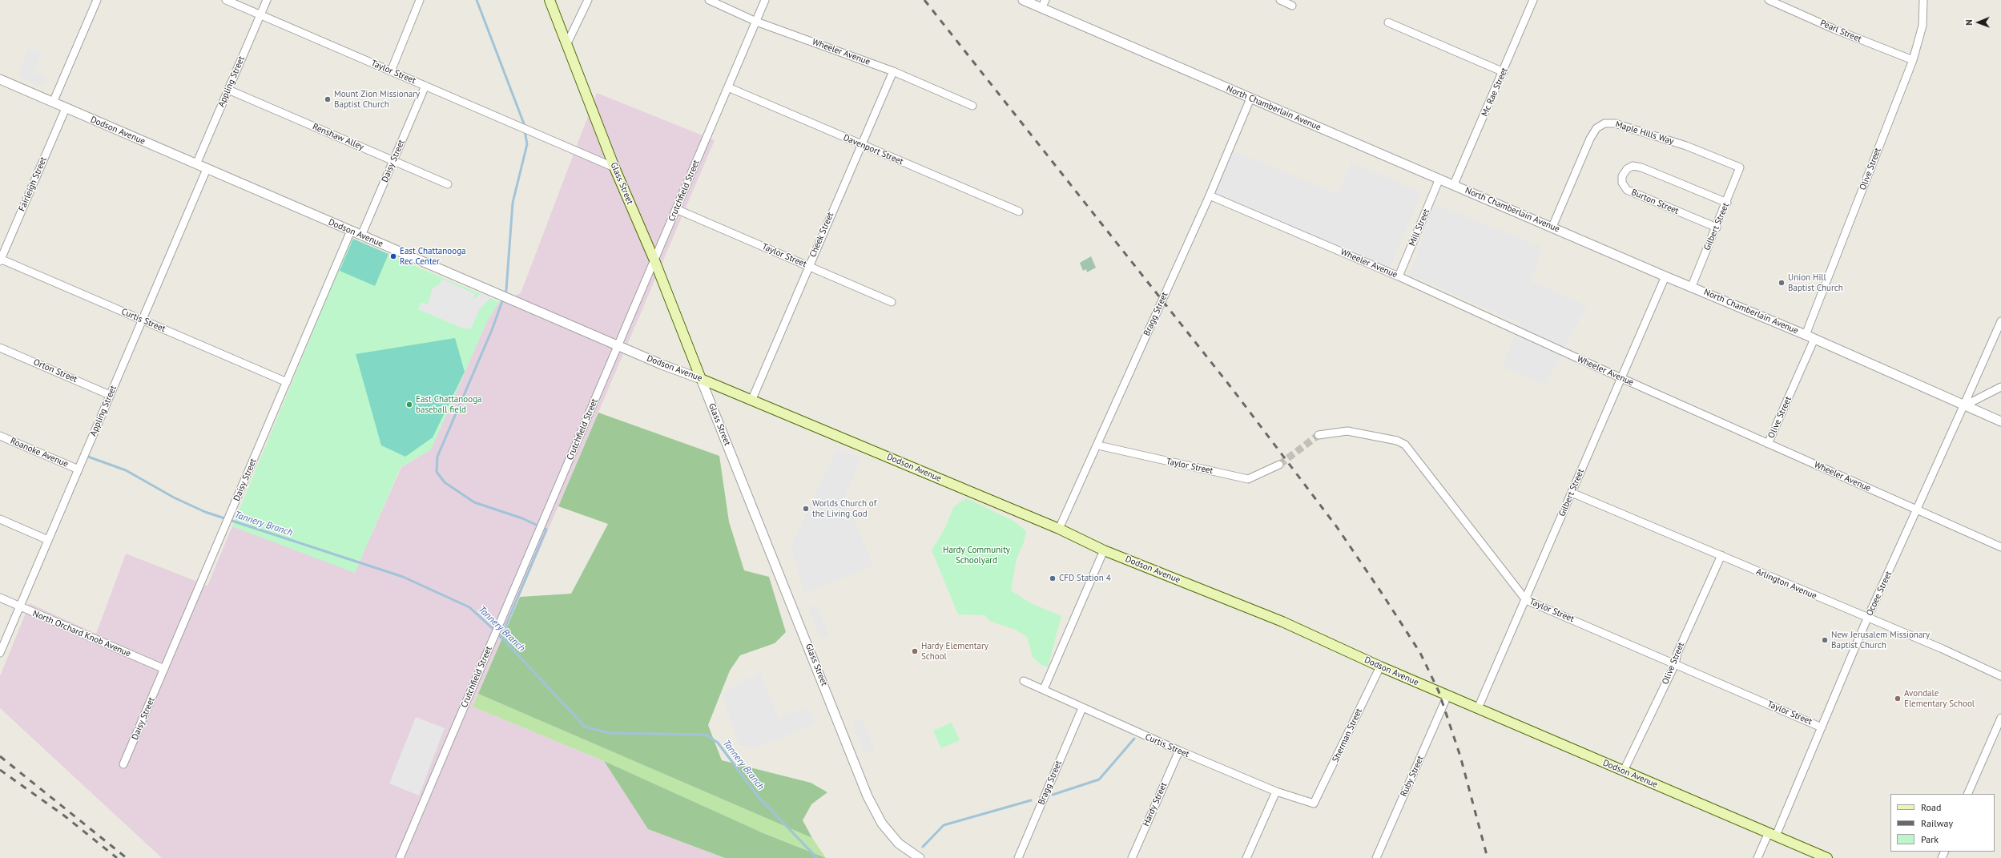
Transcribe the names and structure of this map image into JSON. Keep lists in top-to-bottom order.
{
  "streets": {
    "main road": ["Dodson Avenue", "Glass Street"],
    "street": [
      "Pearl Street",
      "Wheeler Avenue",
      "Taylor Street",
      "Appling Street",
      "Mc Rae Street",
      "North Chamberlain Avenue",
      "Maple Hills Way",
      "Renshaw Alley",
      "Davenport Street",
      "Daisy Street",
      "Olive Street",
      "Fairleigh Street",
      "Crutchfield Street",
      "Burton Street",
      "Gilbert Street",
      "Mill Street",
      "Cheek Street",
      "Bragg Street",
      "Curtis Street",
      "Orton Street",
      "Roanoke Avenue",
      "Arlington Avenue",
      "Ocoee Street",
      "North Orchard Knob Avenue",
      "Sherman Street",
      "Ruby Street",
      "Hardy Street"
    ]
  },
  "crossings": [
    ["Pearl Street", "Olive Street"],
    ["Wheeler Avenue", "Olive Street"],
    ["Wheeler Avenue", "Crutchfield Street"],
    ["Wheeler Avenue", "Gilbert Street"],
    ["Wheeler Avenue", "Mill Street"],
    ["Wheeler Avenue", "Cheek Street"],
    ["Wheeler Avenue", "Bragg Street"],
    ["Wheeler Avenue", "Ocoee Street"],
    ["Taylor Street", "Appling Street"],
    ["Taylor Street", "Daisy Street"],
    ["Taylor Street", "Olive Street"],
    ["Taylor Street", "Glass Street"],
    ["Taylor Street", "Crutchfield Street"],
    ["Taylor Street", "Gilbert Street"],
    ["Taylor Street", "Cheek Street"],
    ["Taylor Street", "Bragg Street"],
    ["Taylor Street", "Ocoee Street"],
    ["Appling Street", "Dodson Avenue"],
    ["Appling Street", "Renshaw Alley"],
    ["Appling Street", "Curtis Street"],
    ["Appling Street", "Orton Street"],
    ["Appling Street", "Roanoke Avenue"],
    ["Appling Street", "North Orchard Knob Avenue"],
    ["Mc Rae Street", "North Chamberlain Avenue"],
    ["North Chamberlain Avenue", "Maple Hills Way"],
    ["North Chamberlain Avenue", "Olive Street"],
    ["North Chamberlain Avenue", "Gilbert Street"],
    ["North Chamberlain Avenue", "Mill Street"],
    ["North Chamberlain Avenue", "Bragg Street"],
    ["North Chamberlain Avenue", "Ocoee Street"],
    ["Dodson Avenue", "Daisy Street"],
    ["Dodson Avenue", "Olive Street"],
    ["Dodson Avenue", "Glass Street"],
    ["Dodson Avenue", "Fairleigh Street"],
    ["Dodson Avenue", "Crutchfield Street"],
    ["Dodson Avenue", "Gilbert Street"],
    ["Dodson Avenue", "Cheek Street"],
    ["Dodson Avenue", "Bragg Street"],
    ["Dodson Avenue", "Ocoee Street"],
    ["Dodson Avenue", "Sherman Street"],
    ["Dodson Avenue", "Ruby Street"],
    ["Maple Hills Way", "Gilbert Street"],
    ["Renshaw Alley", "Daisy Street"],
    ["Davenport Street", "Crutchfield Street"],
    ["Davenport Street", "Cheek Street"],
    ["Daisy Street", "Curtis Street"],
    ["Daisy Street", "North Orchard Knob Avenue"],
    ["Olive Street", "Arlington Avenue"],
    ["Glass Street", "Crutchfield Street"],
    ["Fairleigh Street", "Curtis Street"],
    ["Burton Street", "Gilbert Street"],
    ["Gilbert Street", "Arlington Avenue"],
    ["Bragg Street", "Curtis Street"],
    ["Curtis Street", "Sherman Street"],
    ["Curtis Street", "Hardy Street"],
    ["Arlington Avenue", "Ocoee Street"]
  ],
  "water": ["Tannery Branch"],
  "parks": ["Hardy Community Schoolyard"],
  "places": [
    "Mount Zion Missionary Baptist Church",
    "East Chattanooga Rec Center",
    "Union Hill Baptist Church",
    "East Chattanooga baseball field",
    "Worlds Church of the Living God",
    "CFD Station 4",
    "New Jerusalem Missionary Baptist Church",
    "Hardy Elementary School",
    "Avondale Elementary School"
  ],
  "legend": ["Road", "Railway", "Park"],
  "north": "left"
}
